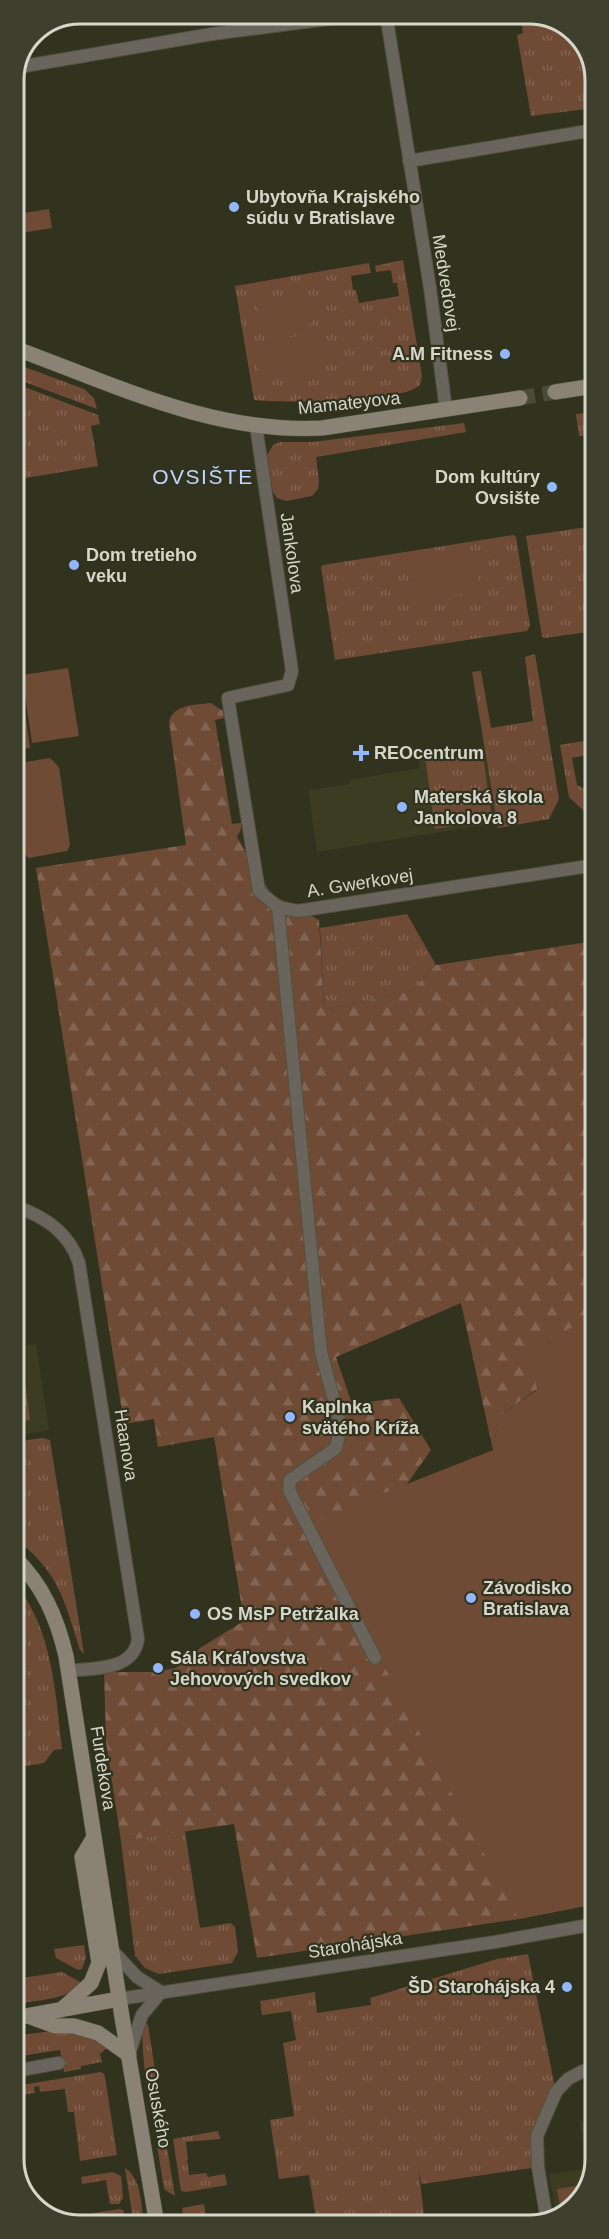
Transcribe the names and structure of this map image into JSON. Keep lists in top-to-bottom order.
{
  "streets": {
    "street": [
      "Medveďovej",
      "Mamateyova",
      "Jankolova",
      "A. Gwerkovej",
      "Haanova",
      "Furdekova",
      "Starohájska",
      "Osuského"
    ]
  },
  "crossings": [
    ["Medveďovej", "Mamateyova"],
    ["Mamateyova", "Jankolova"],
    ["Jankolova", "A. Gwerkovej"],
    ["Haanova", "Furdekova"],
    ["Furdekova", "Starohájska"],
    ["Furdekova", "Osuského"],
    ["Starohájska", "Osuského"]
  ],
  "districts": ["OVSIŠTE"],
  "places": {
    "other": [
      "Ubytovňa Krajského súdu v Bratislave",
      "A.M Fitness",
      "Dom kultúry Ovsište",
      "Dom tretieho veku",
      "Materská škola Jankolova 8",
      "Kaplnka svätého Kríža",
      "Závodisko Bratislava",
      "OS MsP Petržalka",
      "Sála Kráľovstva Jehovových svedkov",
      "ŠD Starohájska 4"
    ],
    "health": ["REOcentrum"]
  }
}
